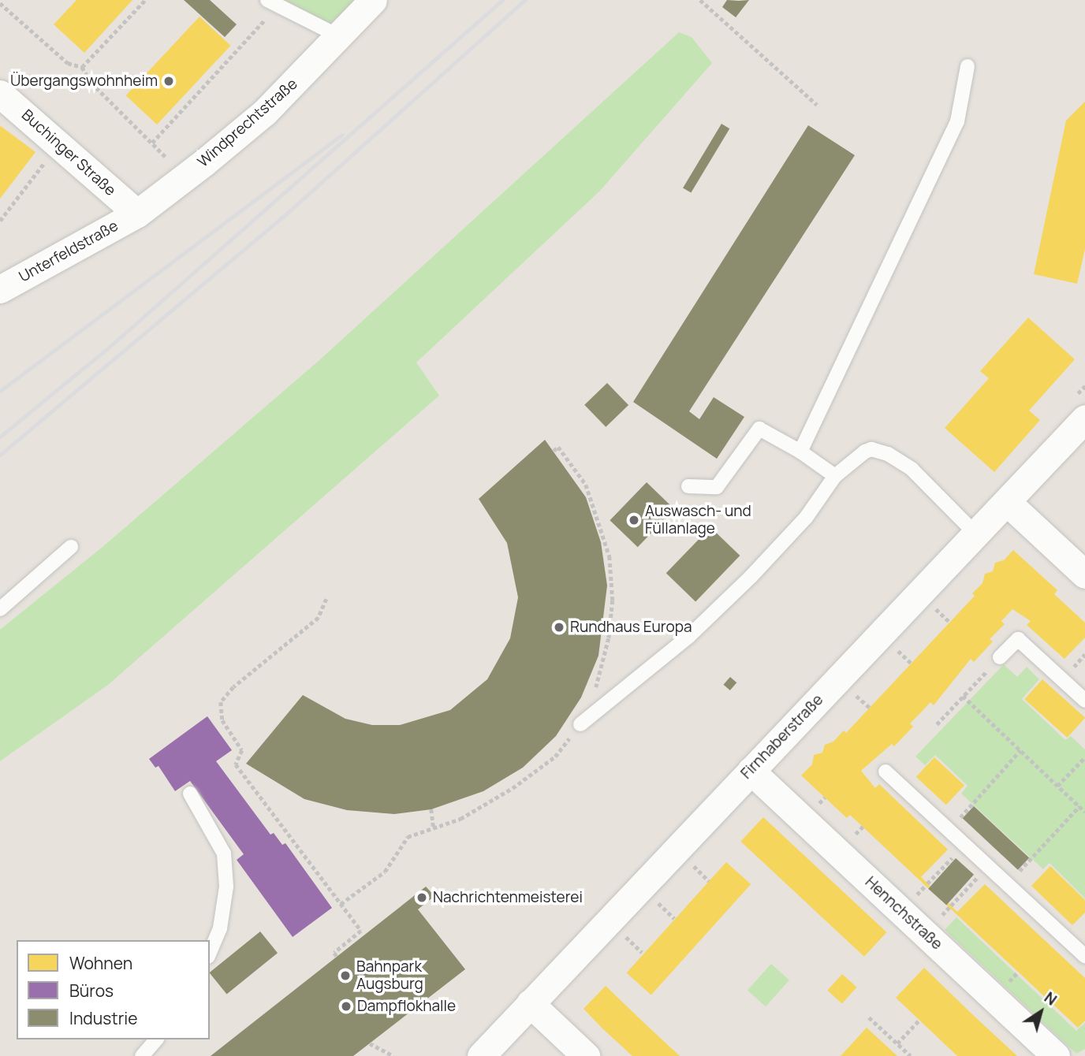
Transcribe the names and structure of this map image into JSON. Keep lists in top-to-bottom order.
{
  "streets": {
    "street": [
      "Windprechtstraße",
      "Buchinger Straße",
      "Unterfeldstraße",
      "Firnhaberstraße",
      "Hennchstraße"
    ]
  },
  "crossings": [
    ["Windprechtstraße", "Buchinger Straße"],
    ["Windprechtstraße", "Unterfeldstraße"],
    ["Buchinger Straße", "Unterfeldstraße"],
    ["Firnhaberstraße", "Hennchstraße"]
  ],
  "places": [
    "Übergangswohnheim",
    "Auswasch- und Füllanlage",
    "Rundhaus Europa",
    "Nachrichtenmeisterei",
    "Bahnpark Augsburg",
    "Dampflokhalle"
  ],
  "legend": ["Wohnen", "Büros", "Industrie"],
  "north": "top right"
}
